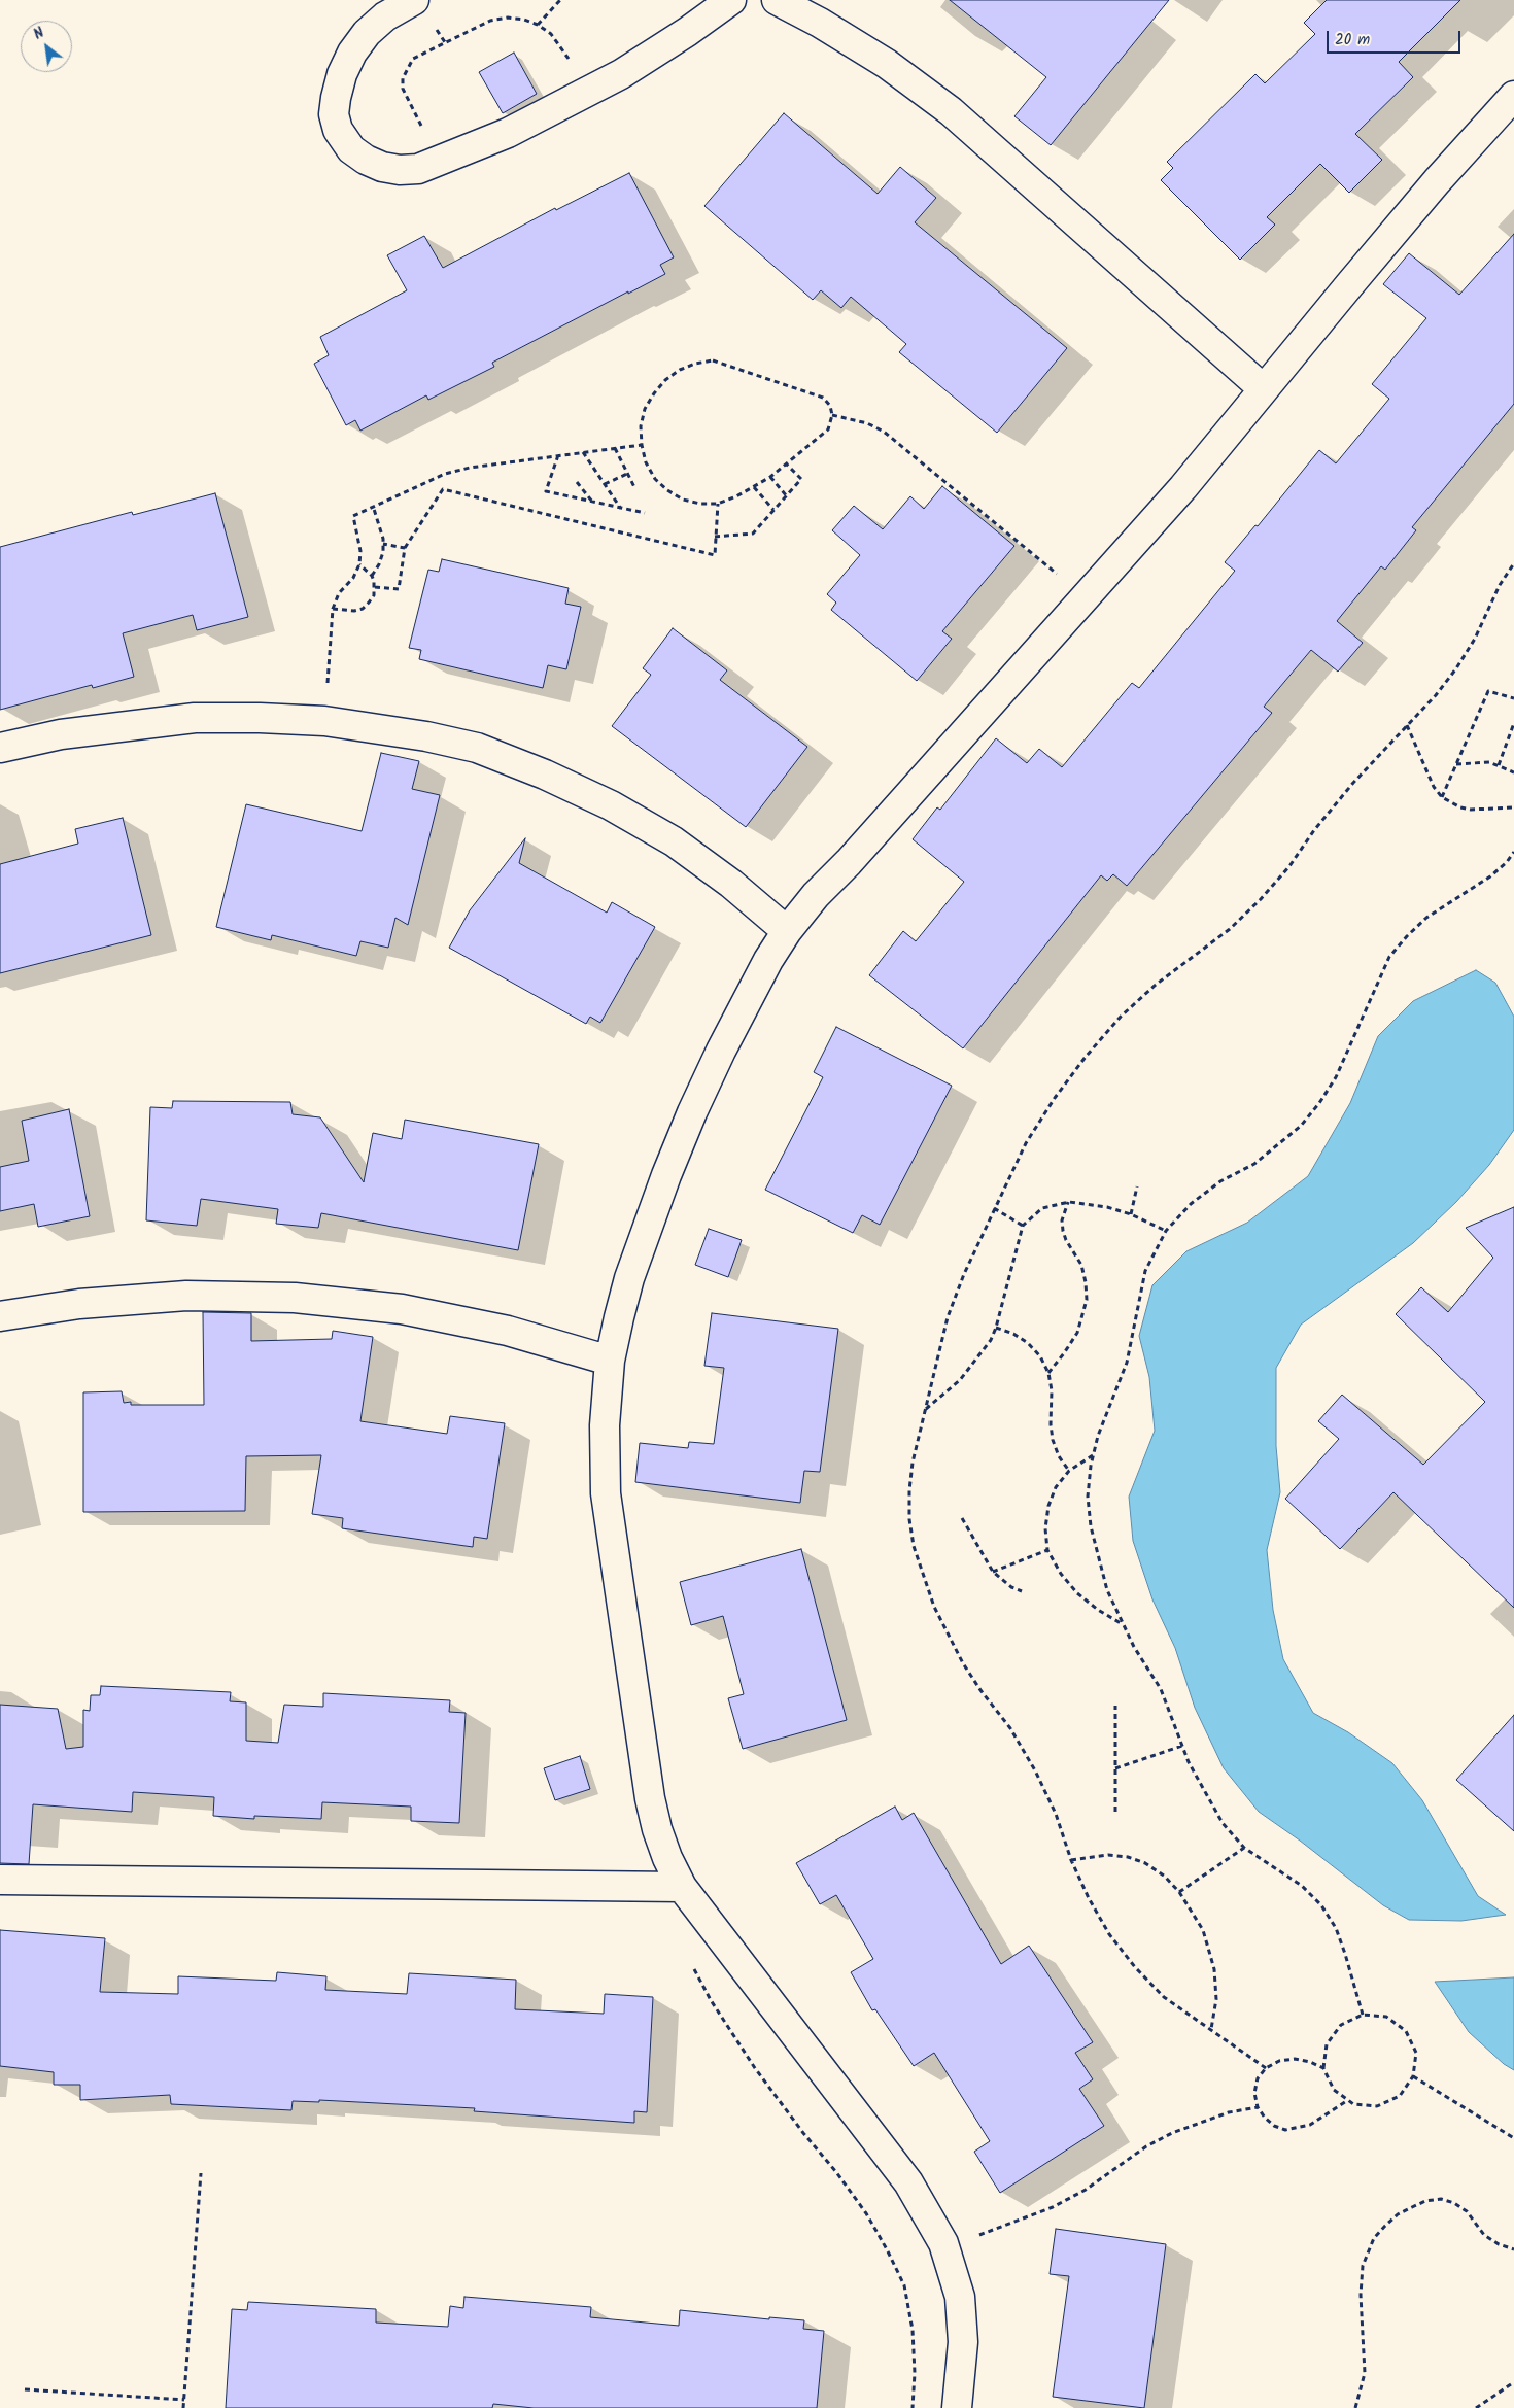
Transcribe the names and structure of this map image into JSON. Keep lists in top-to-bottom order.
{
  "scale_bar": "20 m",
  "north": "top left"
}
